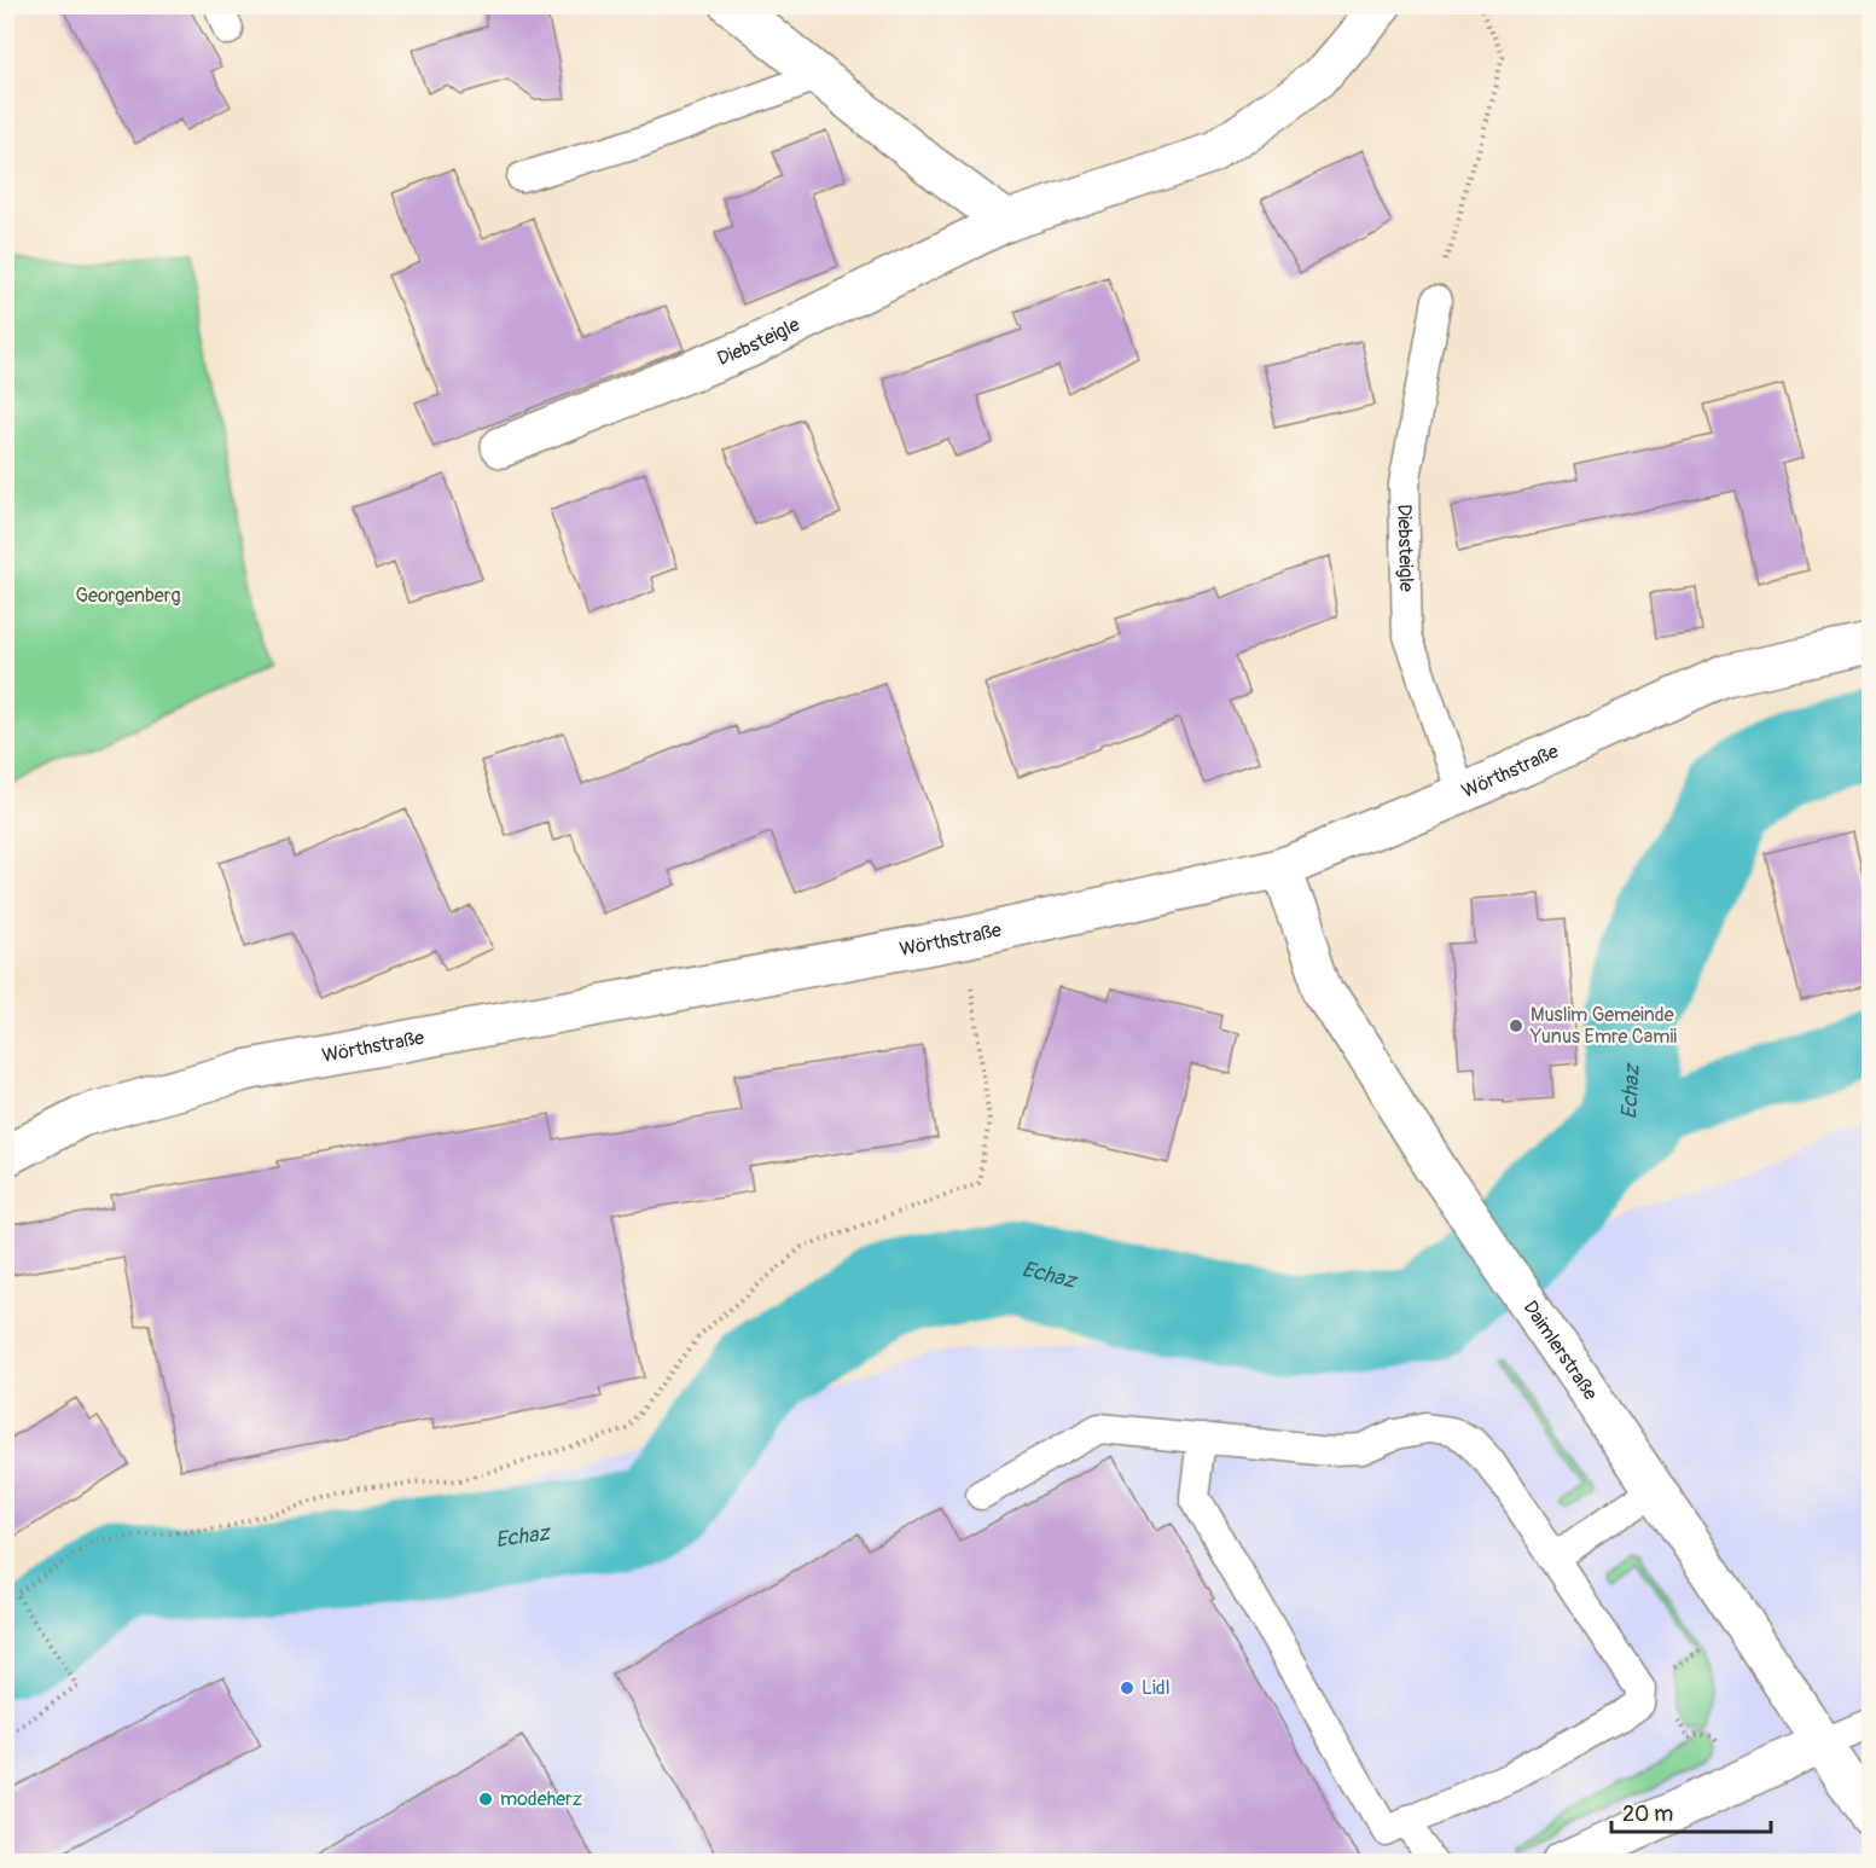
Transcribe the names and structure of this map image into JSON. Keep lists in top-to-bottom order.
{
  "streets": {
    "street": ["Diebsteigle", "Wörthstraße", "Daimlerstraße"]
  },
  "crossings": [
    ["Diebsteigle", "Wörthstraße"],
    ["Wörthstraße", "Daimlerstraße"]
  ],
  "water": ["Echaz"],
  "parks": ["Georgenberg"],
  "places": ["Muslim Gemeinde Yunus Emre Camii", "Lidl", "modeherz"],
  "scale_bar": "20 m"
}
